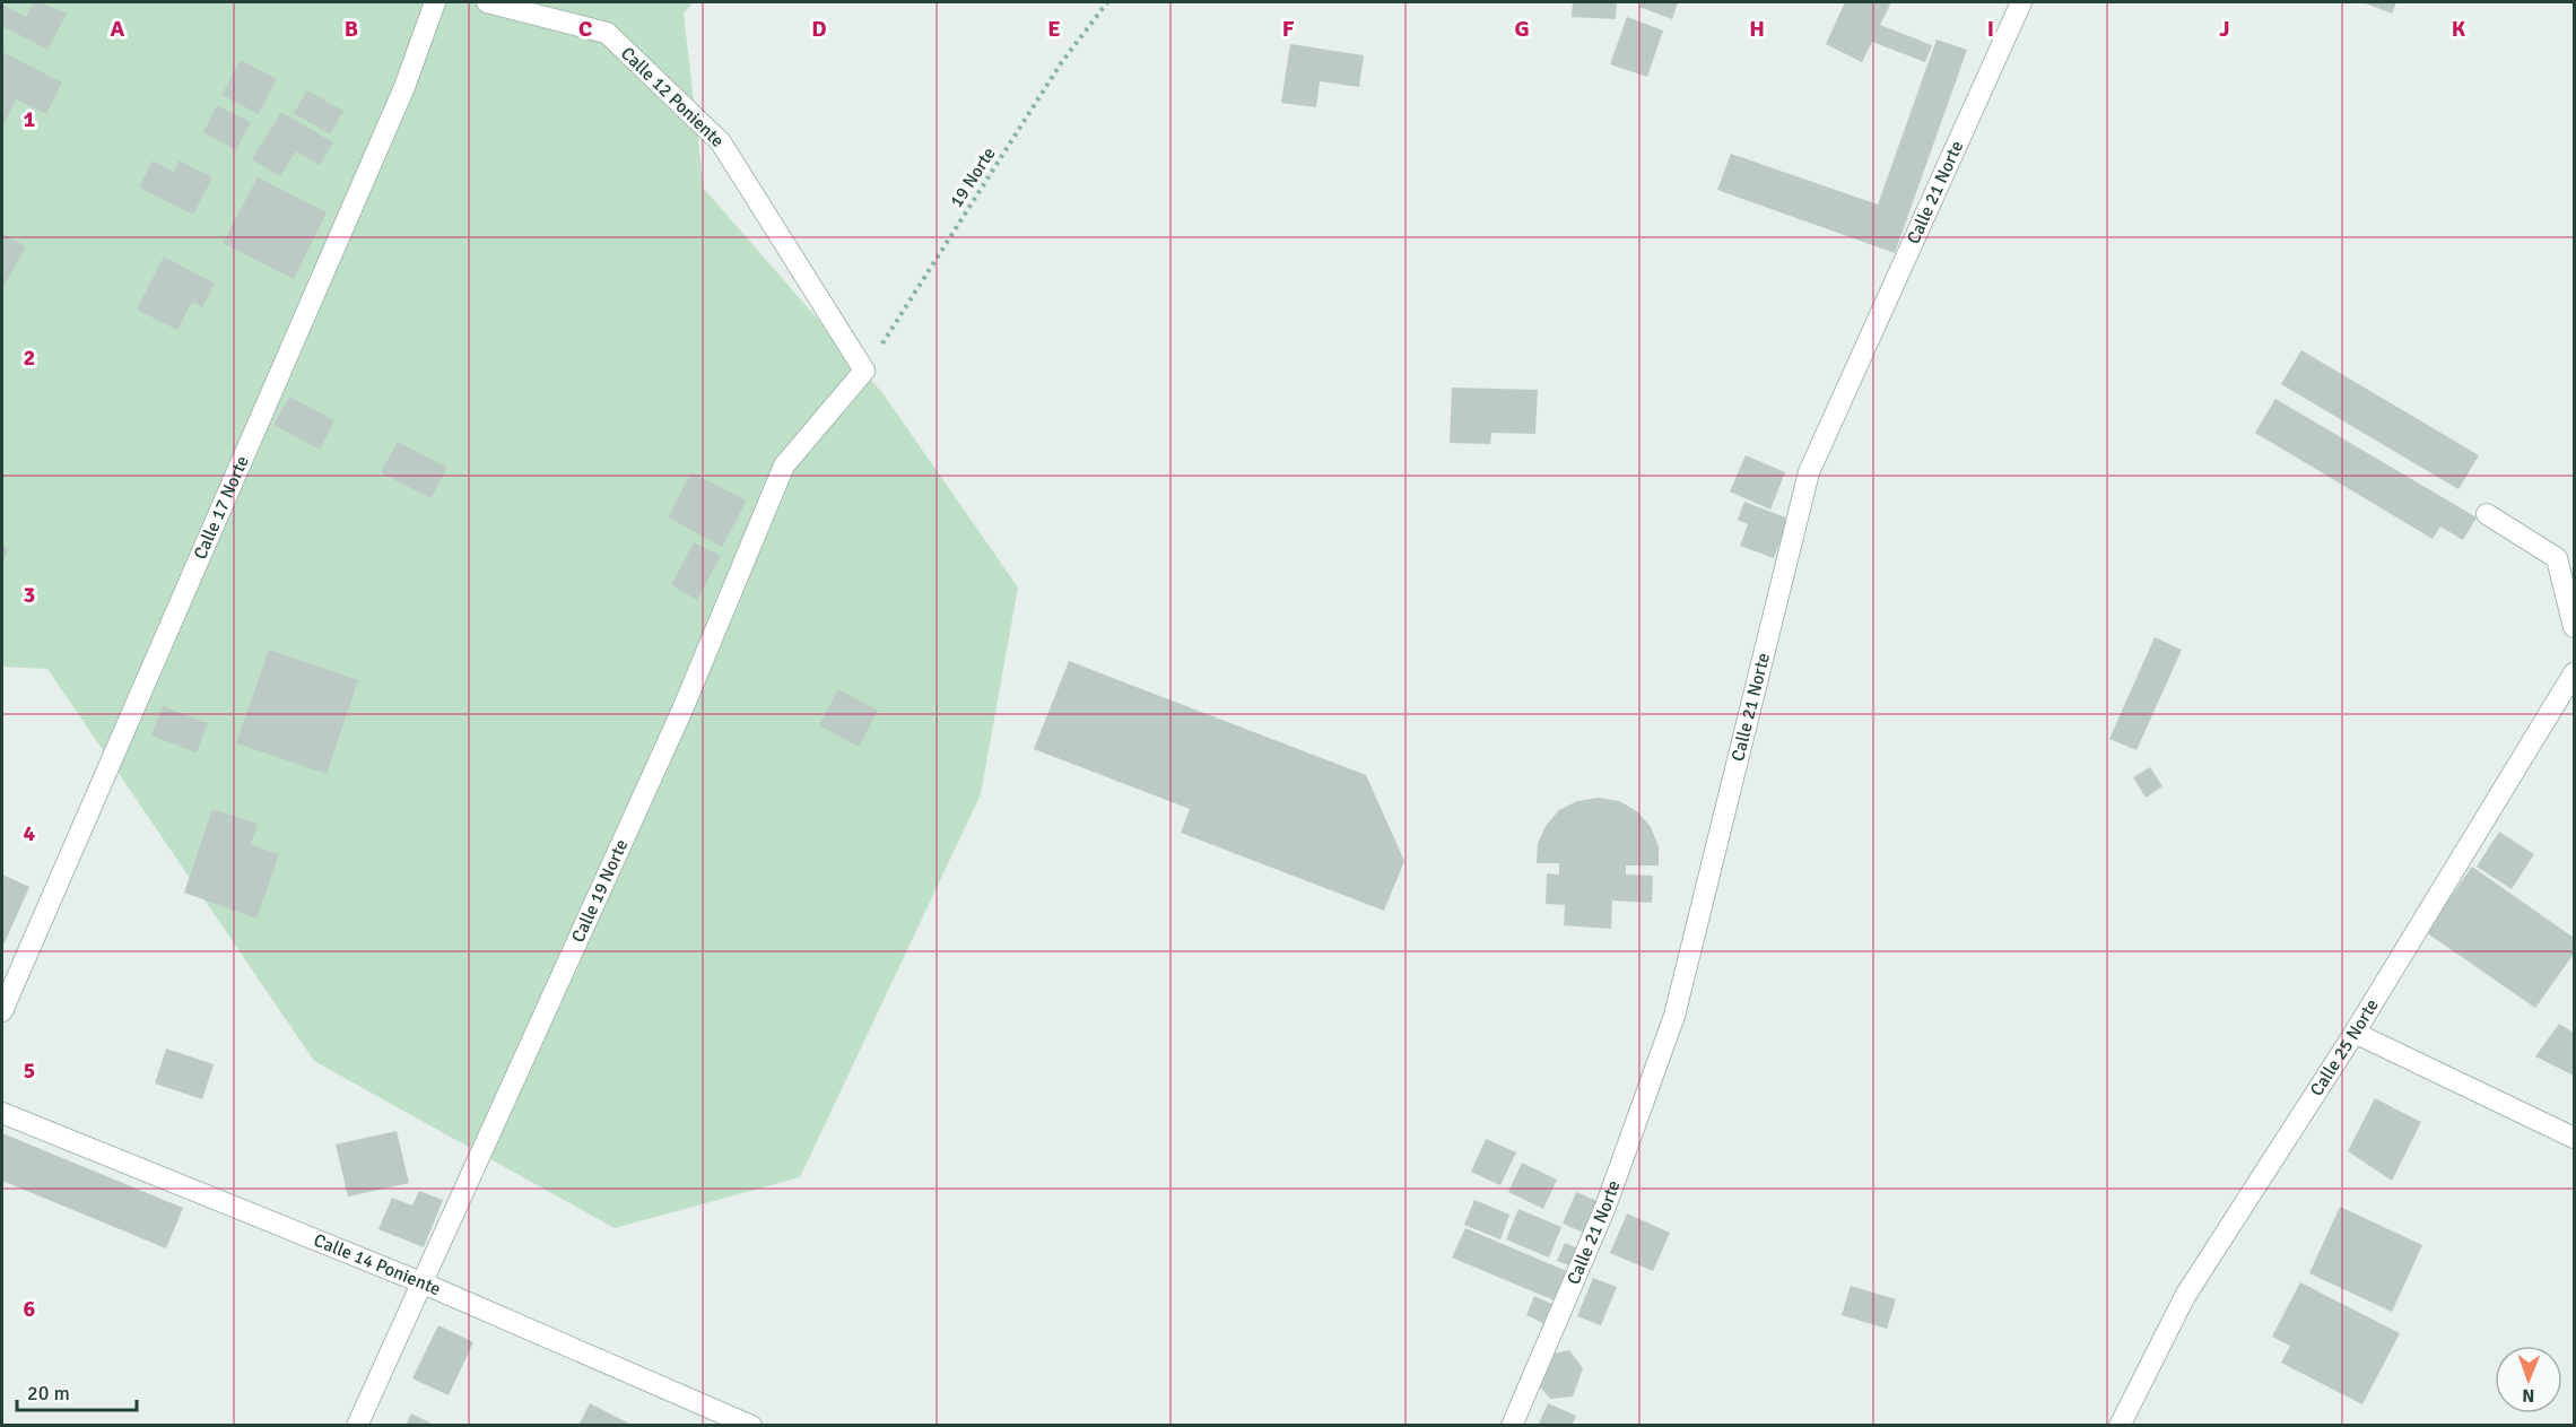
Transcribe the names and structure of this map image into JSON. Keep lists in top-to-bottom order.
{
  "streets": {
    "street": [
      "Calle 12 Poniente",
      "Calle 21 Norte",
      "Calle 17 Norte",
      "Calle 19 Norte",
      "Calle 25 Norte",
      "Calle 14 Poniente"
    ],
    "path": ["19 Norte"]
  },
  "crossings": [
    ["Calle 12 Poniente", "19 Norte"],
    ["Calle 12 Poniente", "Calle 19 Norte"],
    ["19 Norte", "Calle 19 Norte"],
    ["Calle 19 Norte", "Calle 14 Poniente"]
  ],
  "scale_bar": "20 m",
  "north": "bottom",
  "grid": {
    "columns": [
      "A",
      "B",
      "C",
      "D",
      "E",
      "F",
      "G",
      "H",
      "I",
      "J",
      "K"
    ],
    "rows": [
      "1",
      "2",
      "3",
      "4",
      "5",
      "6"
    ]
  }
}
